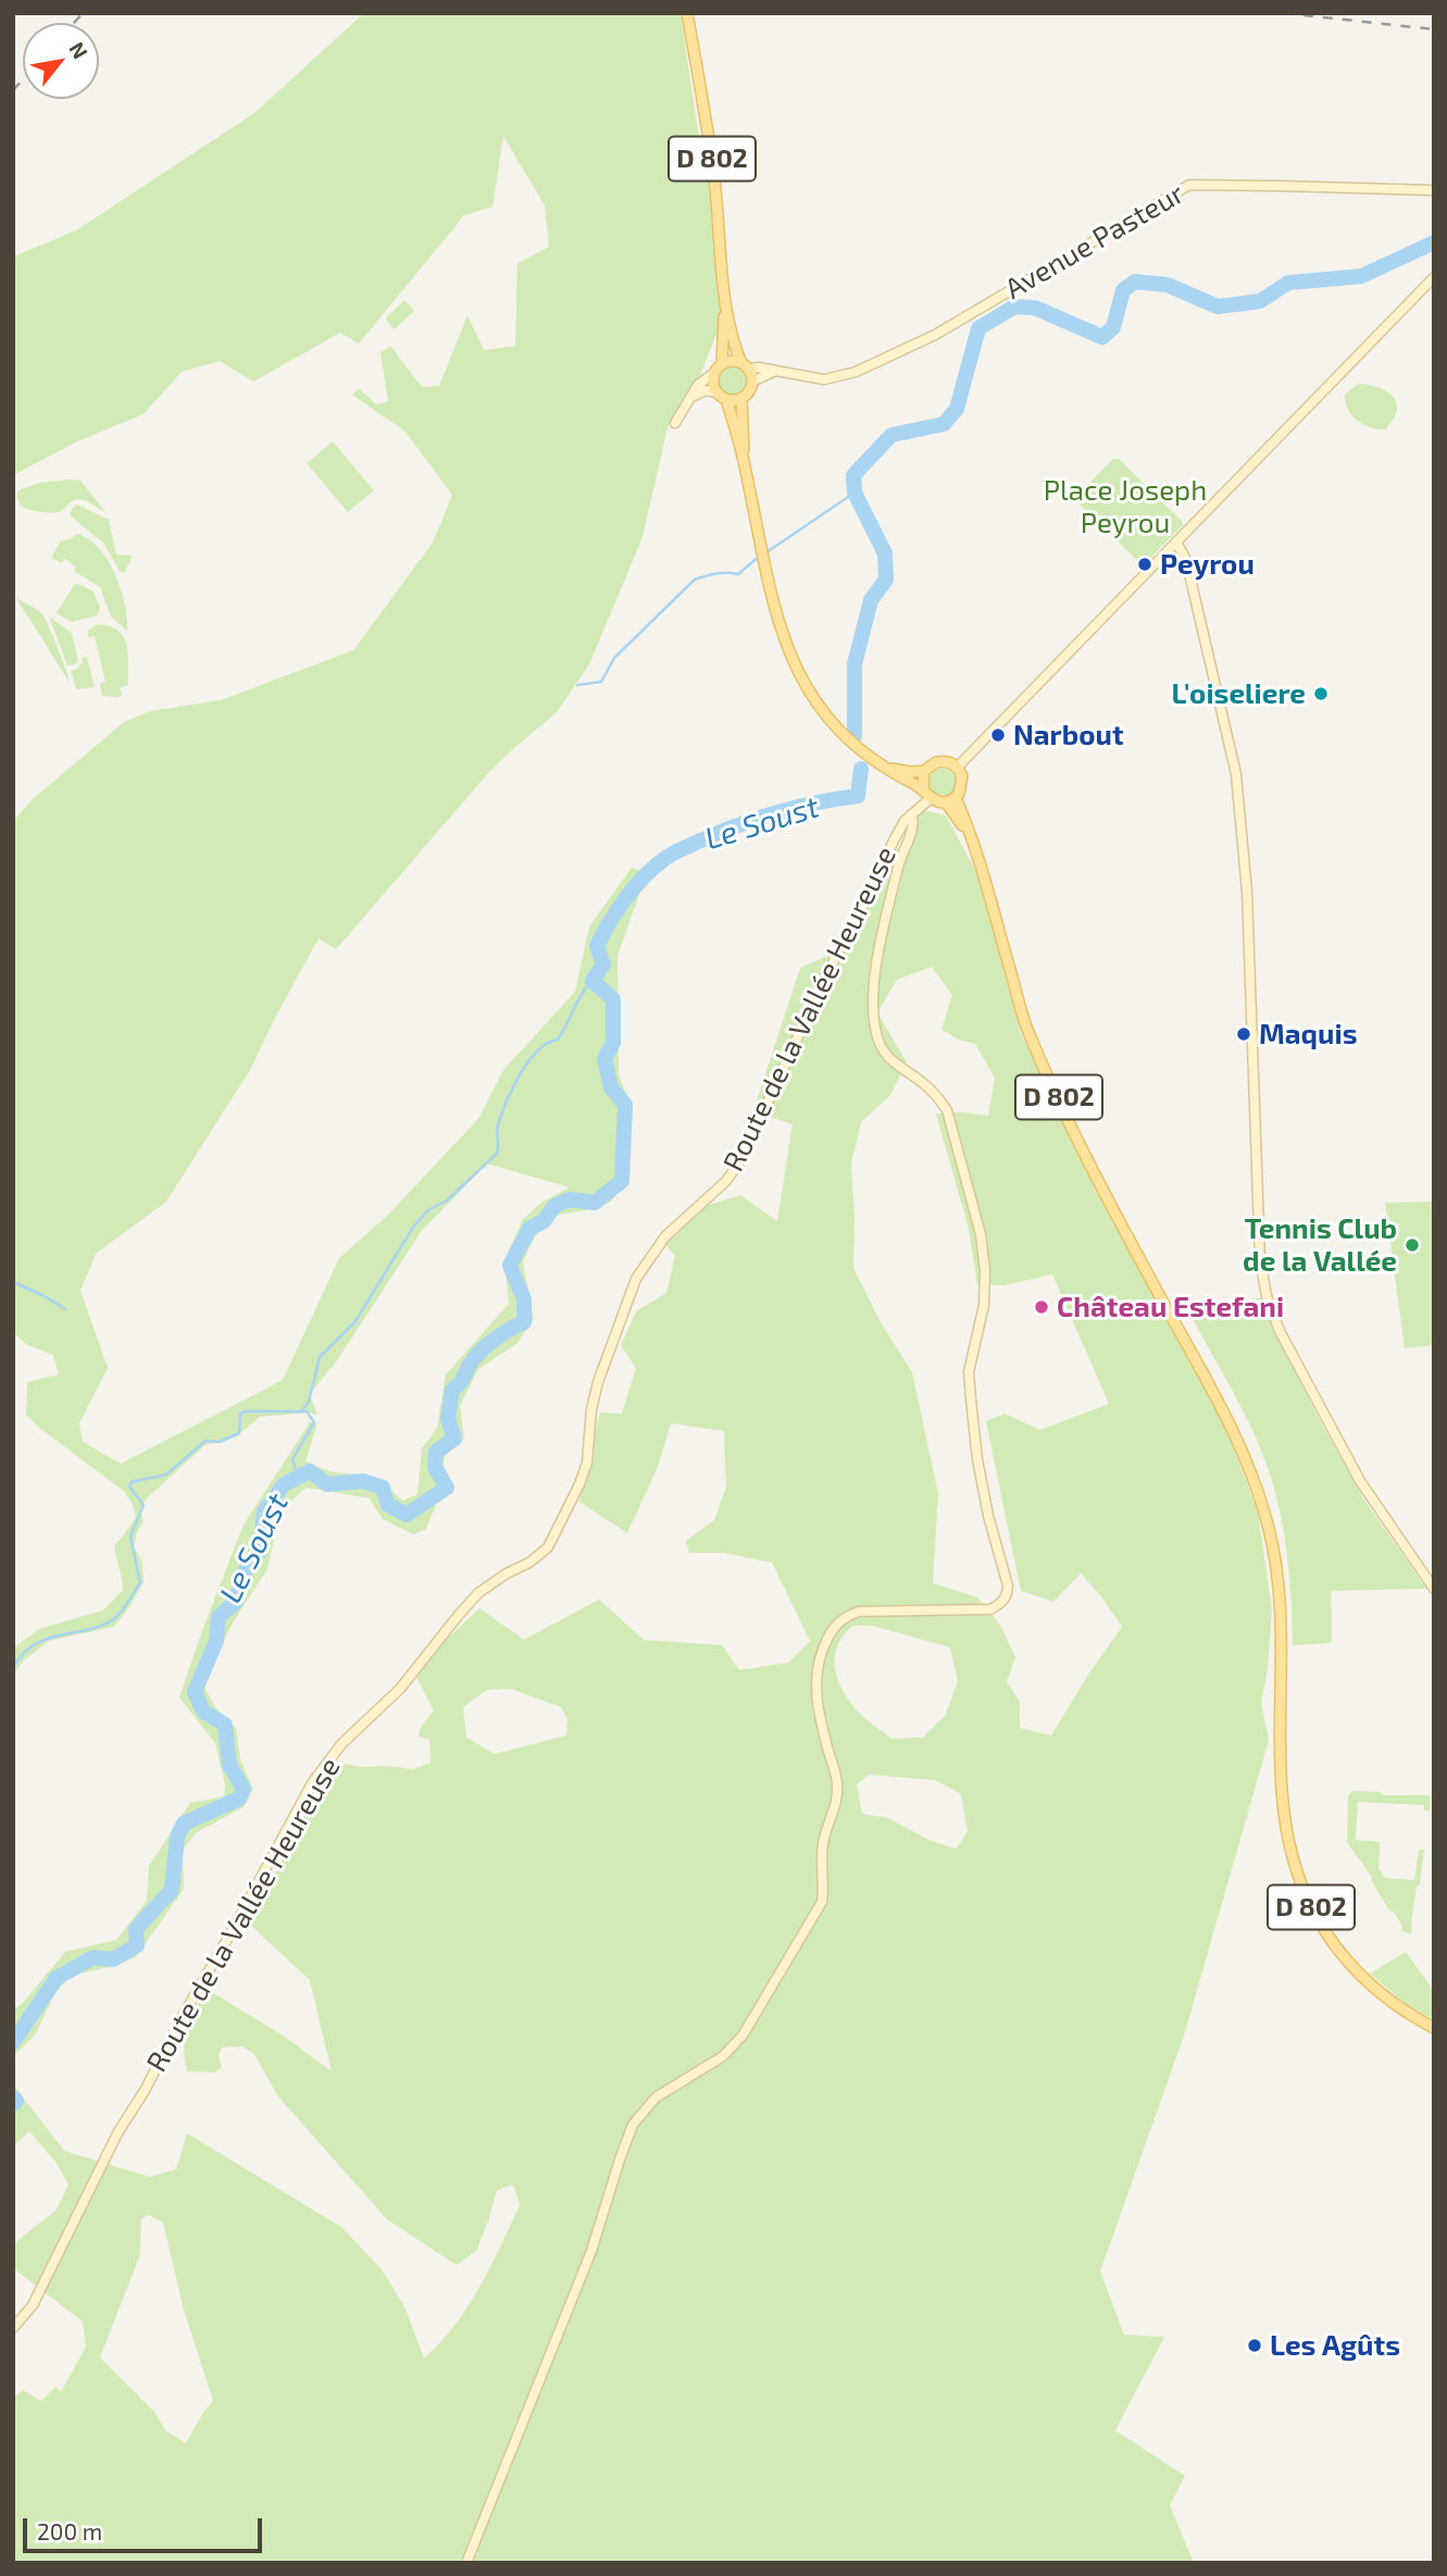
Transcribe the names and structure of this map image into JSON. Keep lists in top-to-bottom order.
{
  "streets": {
    "main road": ["D 802"],
    "street": ["Avenue Pasteur", "Route de la Vallée Heureuse"]
  },
  "crossings": [
    ["D 802", "Avenue Pasteur"],
    ["D 802", "Route de la Vallée Heureuse"]
  ],
  "water": ["Le Soust"],
  "parks": ["Place Joseph Peyrou"],
  "places": [
    "Peyrou",
    "L'oiseliere",
    "Narbout",
    "Maquis",
    "Tennis Club de la Vallée",
    "Château Estefani",
    "Les Agûts"
  ],
  "scale_bar": "200 m",
  "north": "top right"
}
